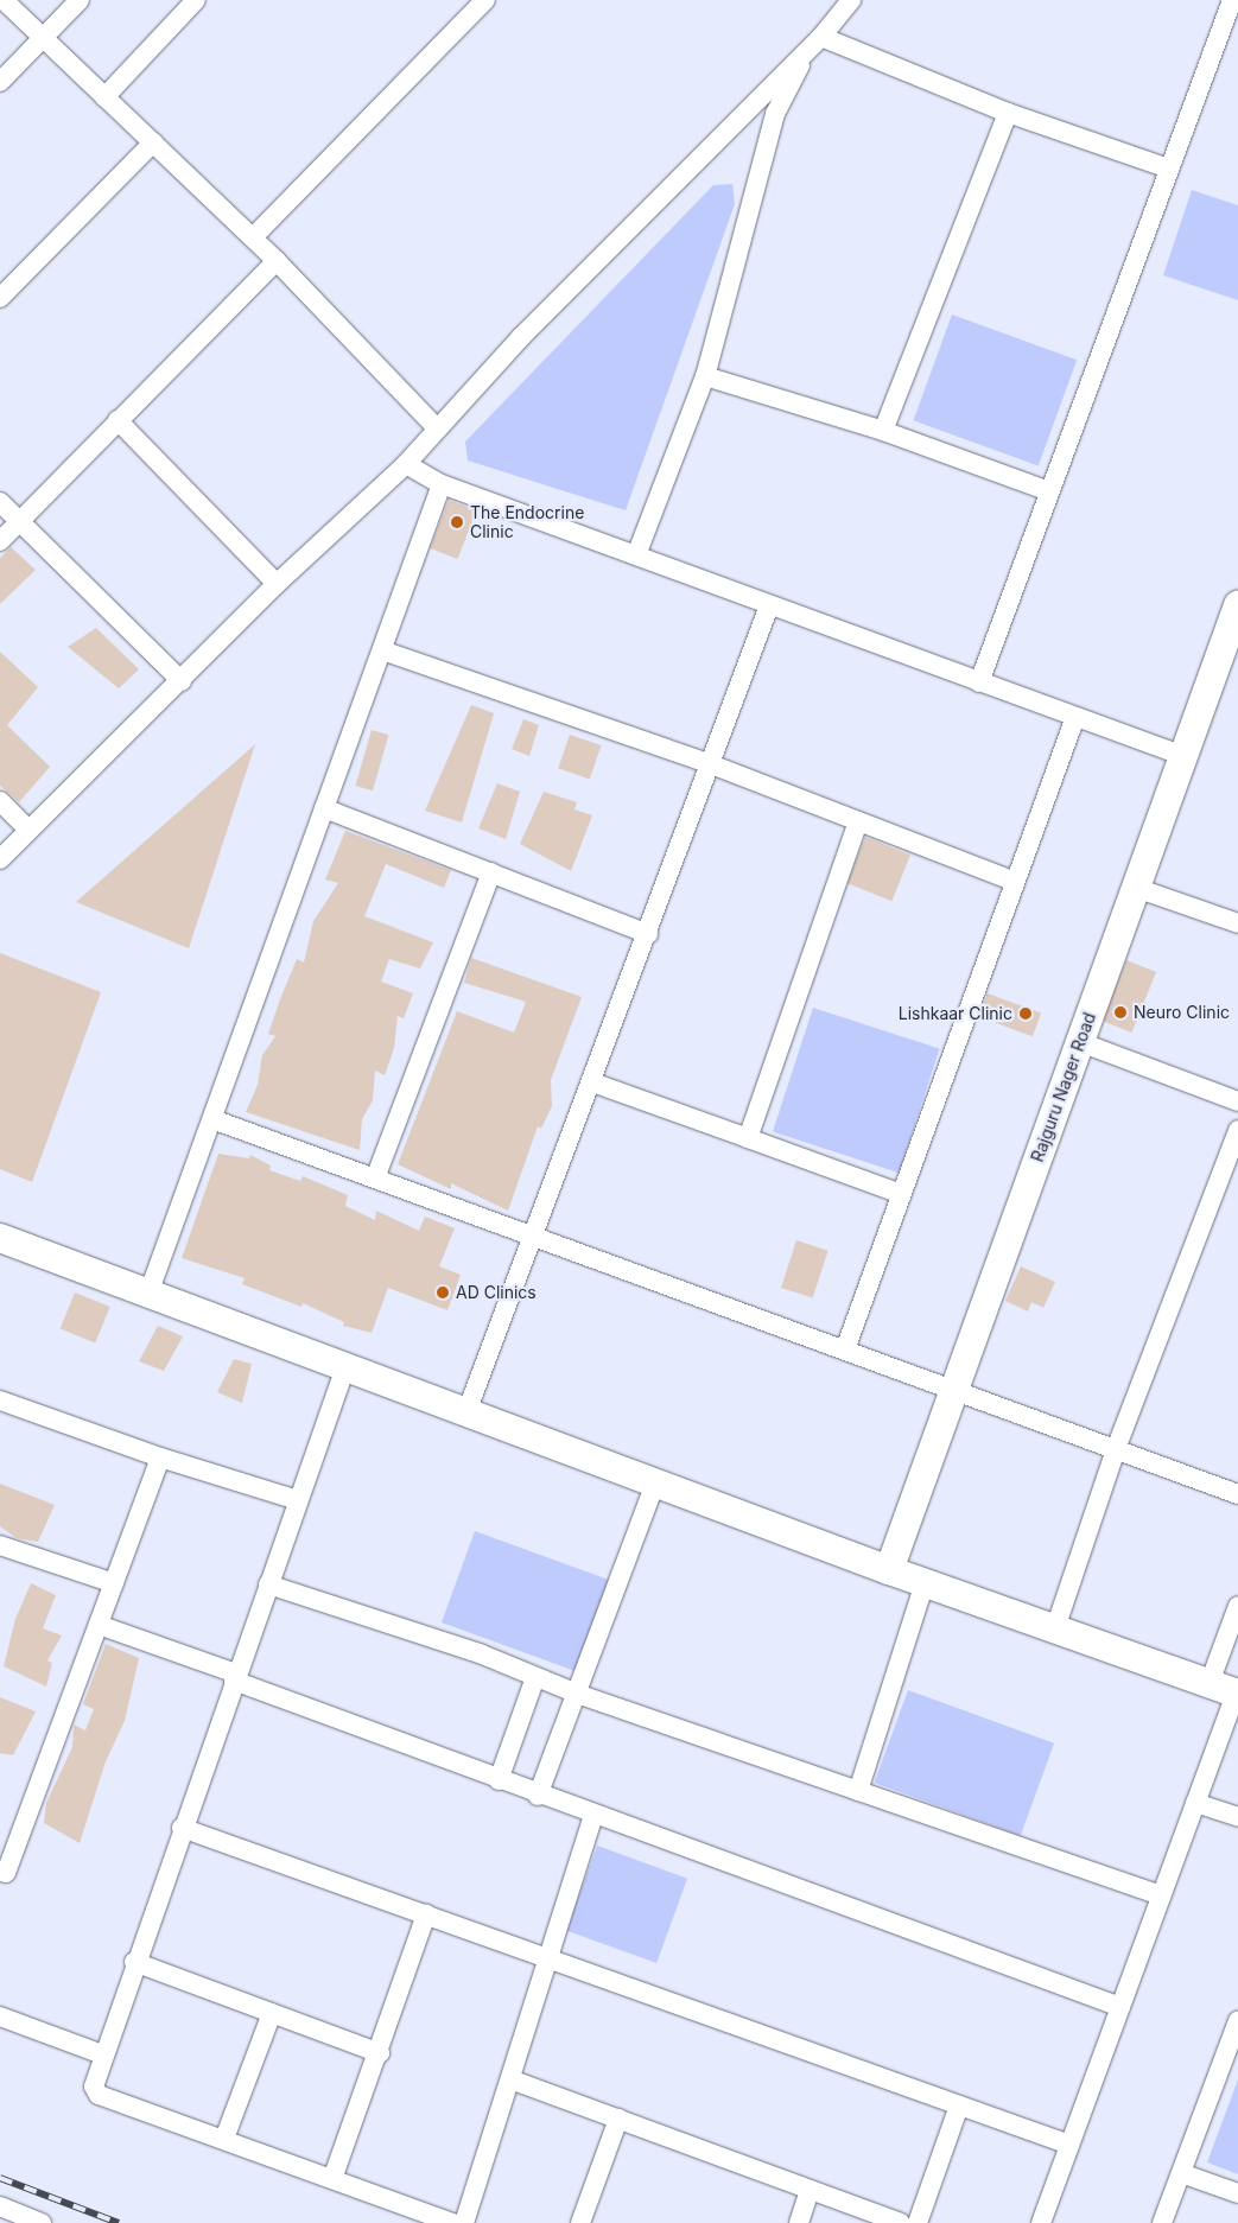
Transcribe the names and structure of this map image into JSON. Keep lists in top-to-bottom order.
{
  "streets": {
    "street": ["Rajguru Nager Road"]
  },
  "places": [
    "The Endocrine Clinic",
    "Neuro Clinic",
    "Lishkaar Clinic",
    "AD Clinics"
  ]
}
